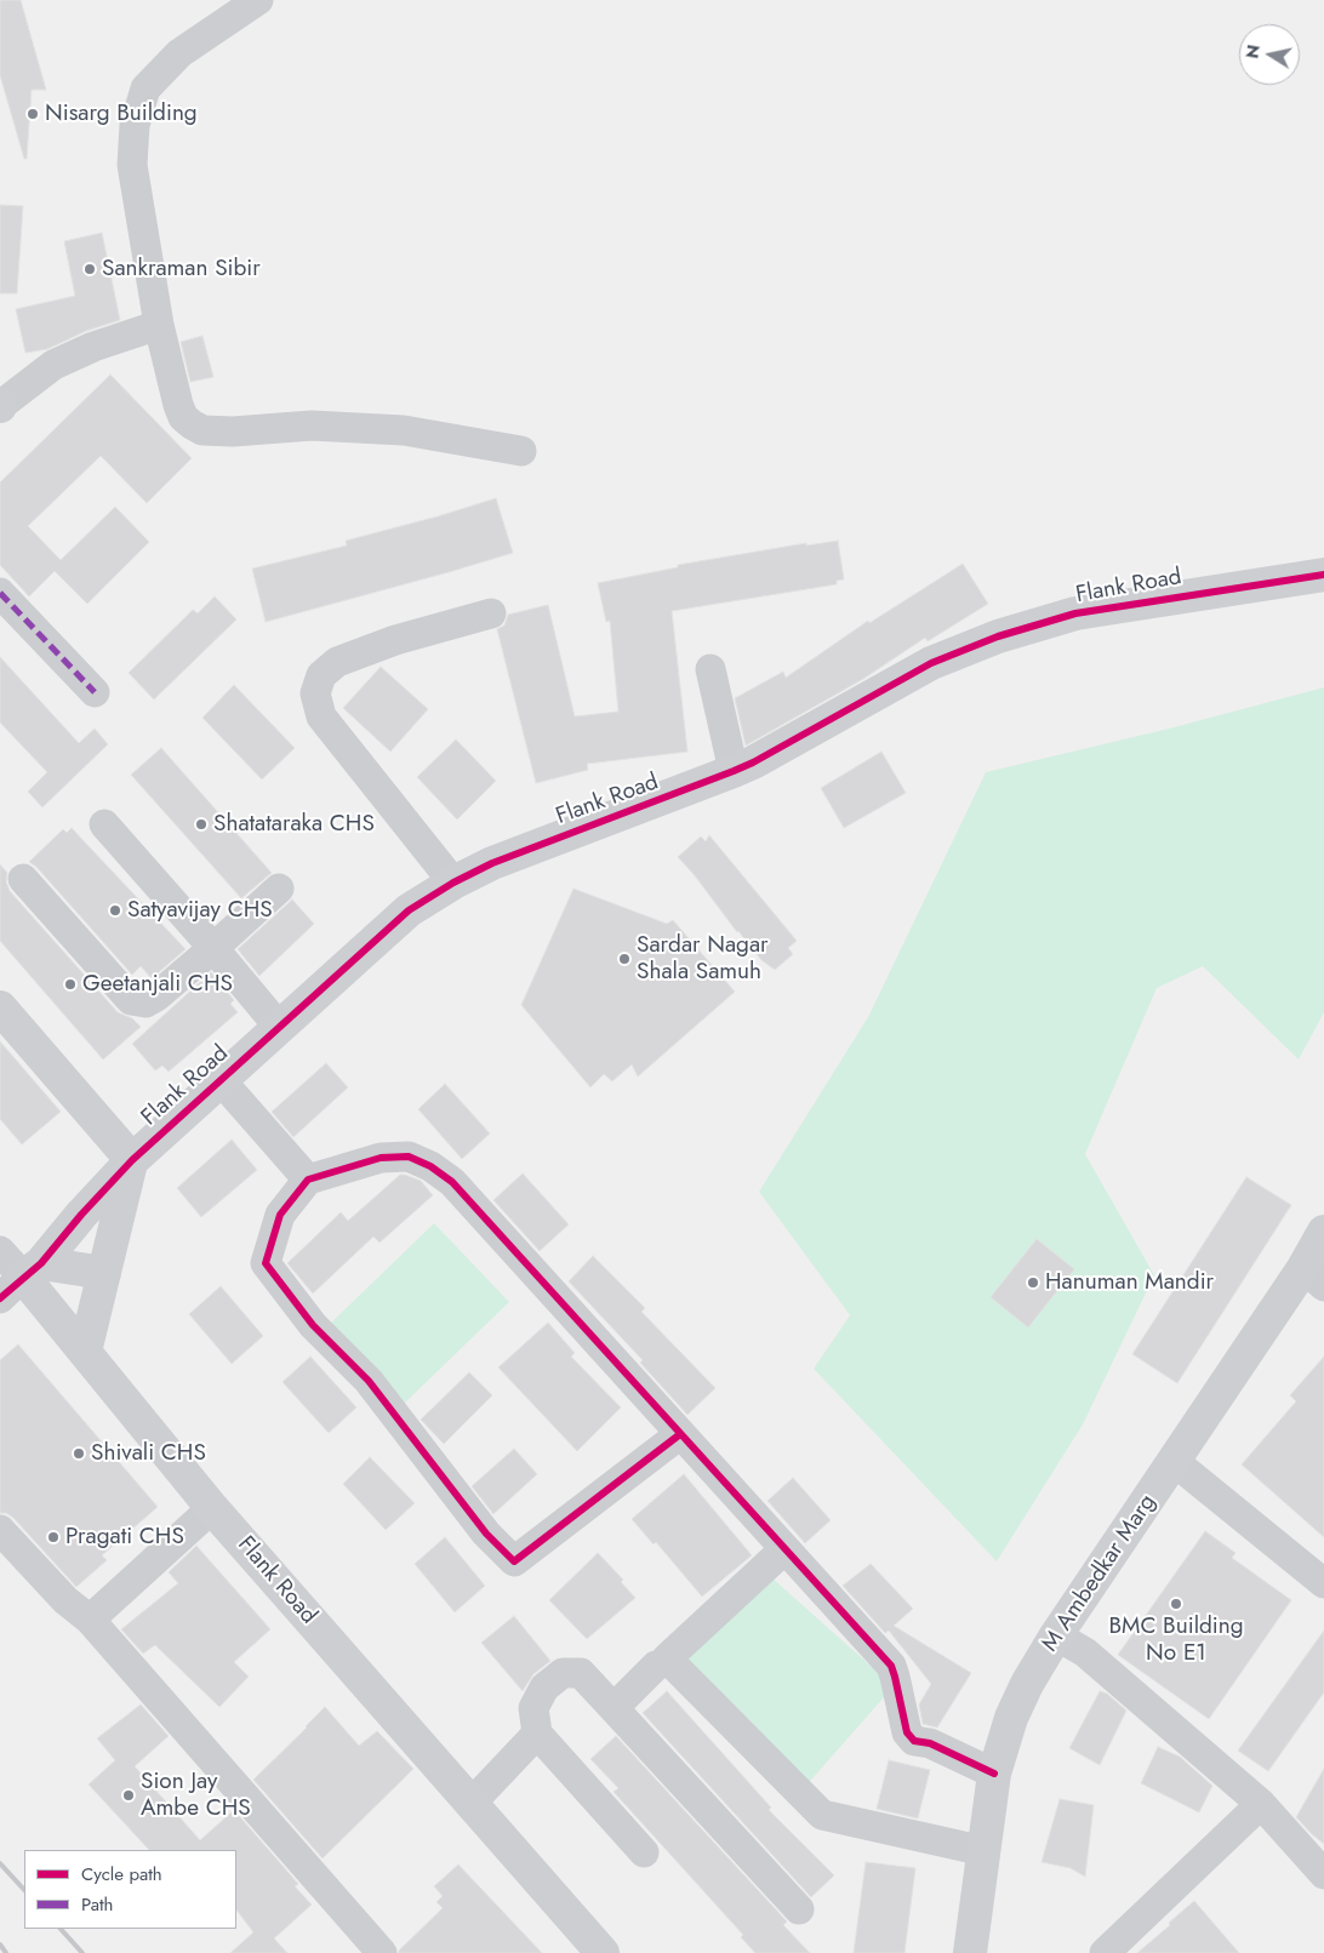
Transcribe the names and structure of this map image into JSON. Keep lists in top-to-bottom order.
{
  "streets": {
    "street": ["Flank Road", "M Ambedkar Marg"]
  },
  "places": [
    "Nisarg Building",
    "Sankraman Sibir",
    "Shatataraka CHS",
    "Satyavijay CHS",
    "Sardar Nagar Shala Samuh",
    "Geetanjali CHS",
    "Hanuman Mandir",
    "Shivali CHS",
    "Pragati CHS",
    "BMC Building No E1",
    "Sion Jay Ambe CHS"
  ],
  "legend": ["Cycle path", "Path"],
  "north": "left"
}
